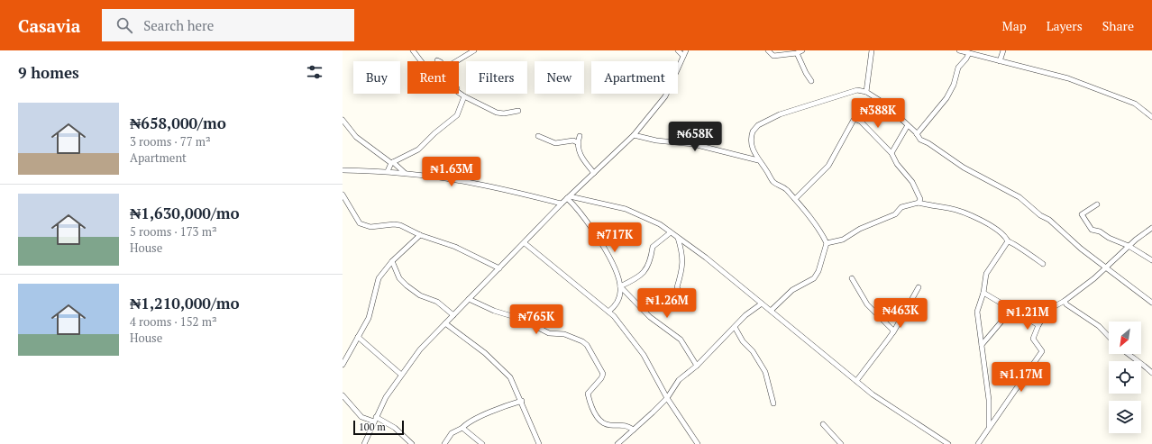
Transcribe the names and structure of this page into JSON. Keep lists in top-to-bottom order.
{
  "scale_bar": "100 m",
  "north": "bottom left",
  "page": {
    "header": "Casavia",
    "search": "Search here",
    "nav": ["Map", "Layers", "Share"],
    "heading": "9 homes",
    "chip": [
      "Buy",
      "Rent",
      "Filters",
      "New",
      "Apartment"
    ],
    "list": [
      {
        "name": "₦658,000/mo",
        "note": "3 rooms · 77 m² · Apartment"
      },
      {
        "name": "₦1,630,000/mo",
        "note": "5 rooms · 173 m² · House"
      },
      {
        "name": "₦1,210,000/mo",
        "note": "4 rooms · 152 m² · House"
      }
    ],
    "price": [
      "₦388K",
      "₦658K",
      "₦1.63M",
      "₦717K",
      "₦1.26M",
      "₦463K",
      "₦1.21M",
      "₦765K",
      "₦1.17M"
    ],
    "scale": "100 m"
  }
}
